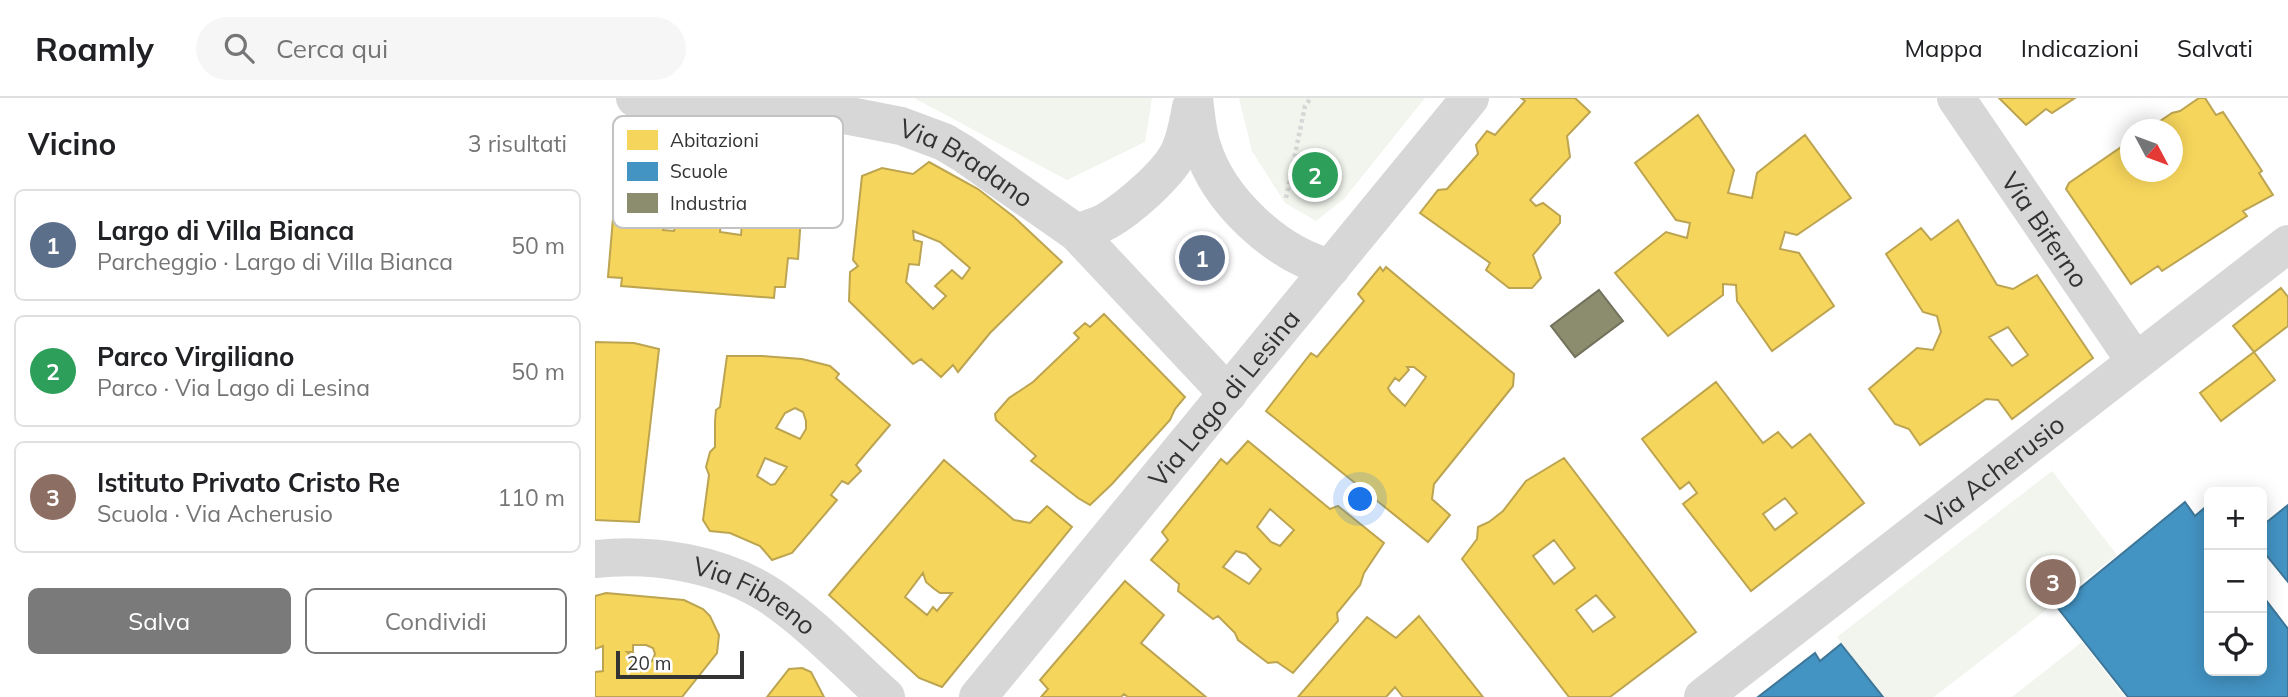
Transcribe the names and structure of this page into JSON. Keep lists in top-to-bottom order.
{
  "streets": {
    "street": [
      "Via Bradano",
      "Via Biferno",
      "Via Lago di Lesina",
      "Via Acherusio",
      "Via Fibreno"
    ]
  },
  "crossings": [
    ["Via Bradano", "Via Lago di Lesina"],
    ["Via Biferno", "Via Acherusio"]
  ],
  "legend": ["Abitazioni", "Scuole", "Industria"],
  "scale_bar": "20 m",
  "north": "bottom right",
  "page": {
    "header": "Roamly",
    "search": "Cerca qui",
    "nav": ["Mappa", "Indicazioni", "Salvati"],
    "heading": ["Vicino", "3 risultati"],
    "pins": ["2", "1", "3"],
    "list": [
      {
        "mark": "1",
        "name": "Largo di Villa Bianca",
        "note": "Parcheggio · Largo di Villa Bianca",
        "value": "50 m"
      },
      {
        "mark": "2",
        "name": "Parco Virgiliano",
        "note": "Parco · Via Lago di Lesina",
        "value": "50 m"
      },
      {
        "mark": "3",
        "name": "Istituto Privato Cristo Re",
        "note": "Scuola · Via Acherusio",
        "value": "110 m"
      }
    ],
    "map_buttons": ["+", "−"],
    "buttons": ["Salva", "Condividi"],
    "scale": "20 m"
  }
}
